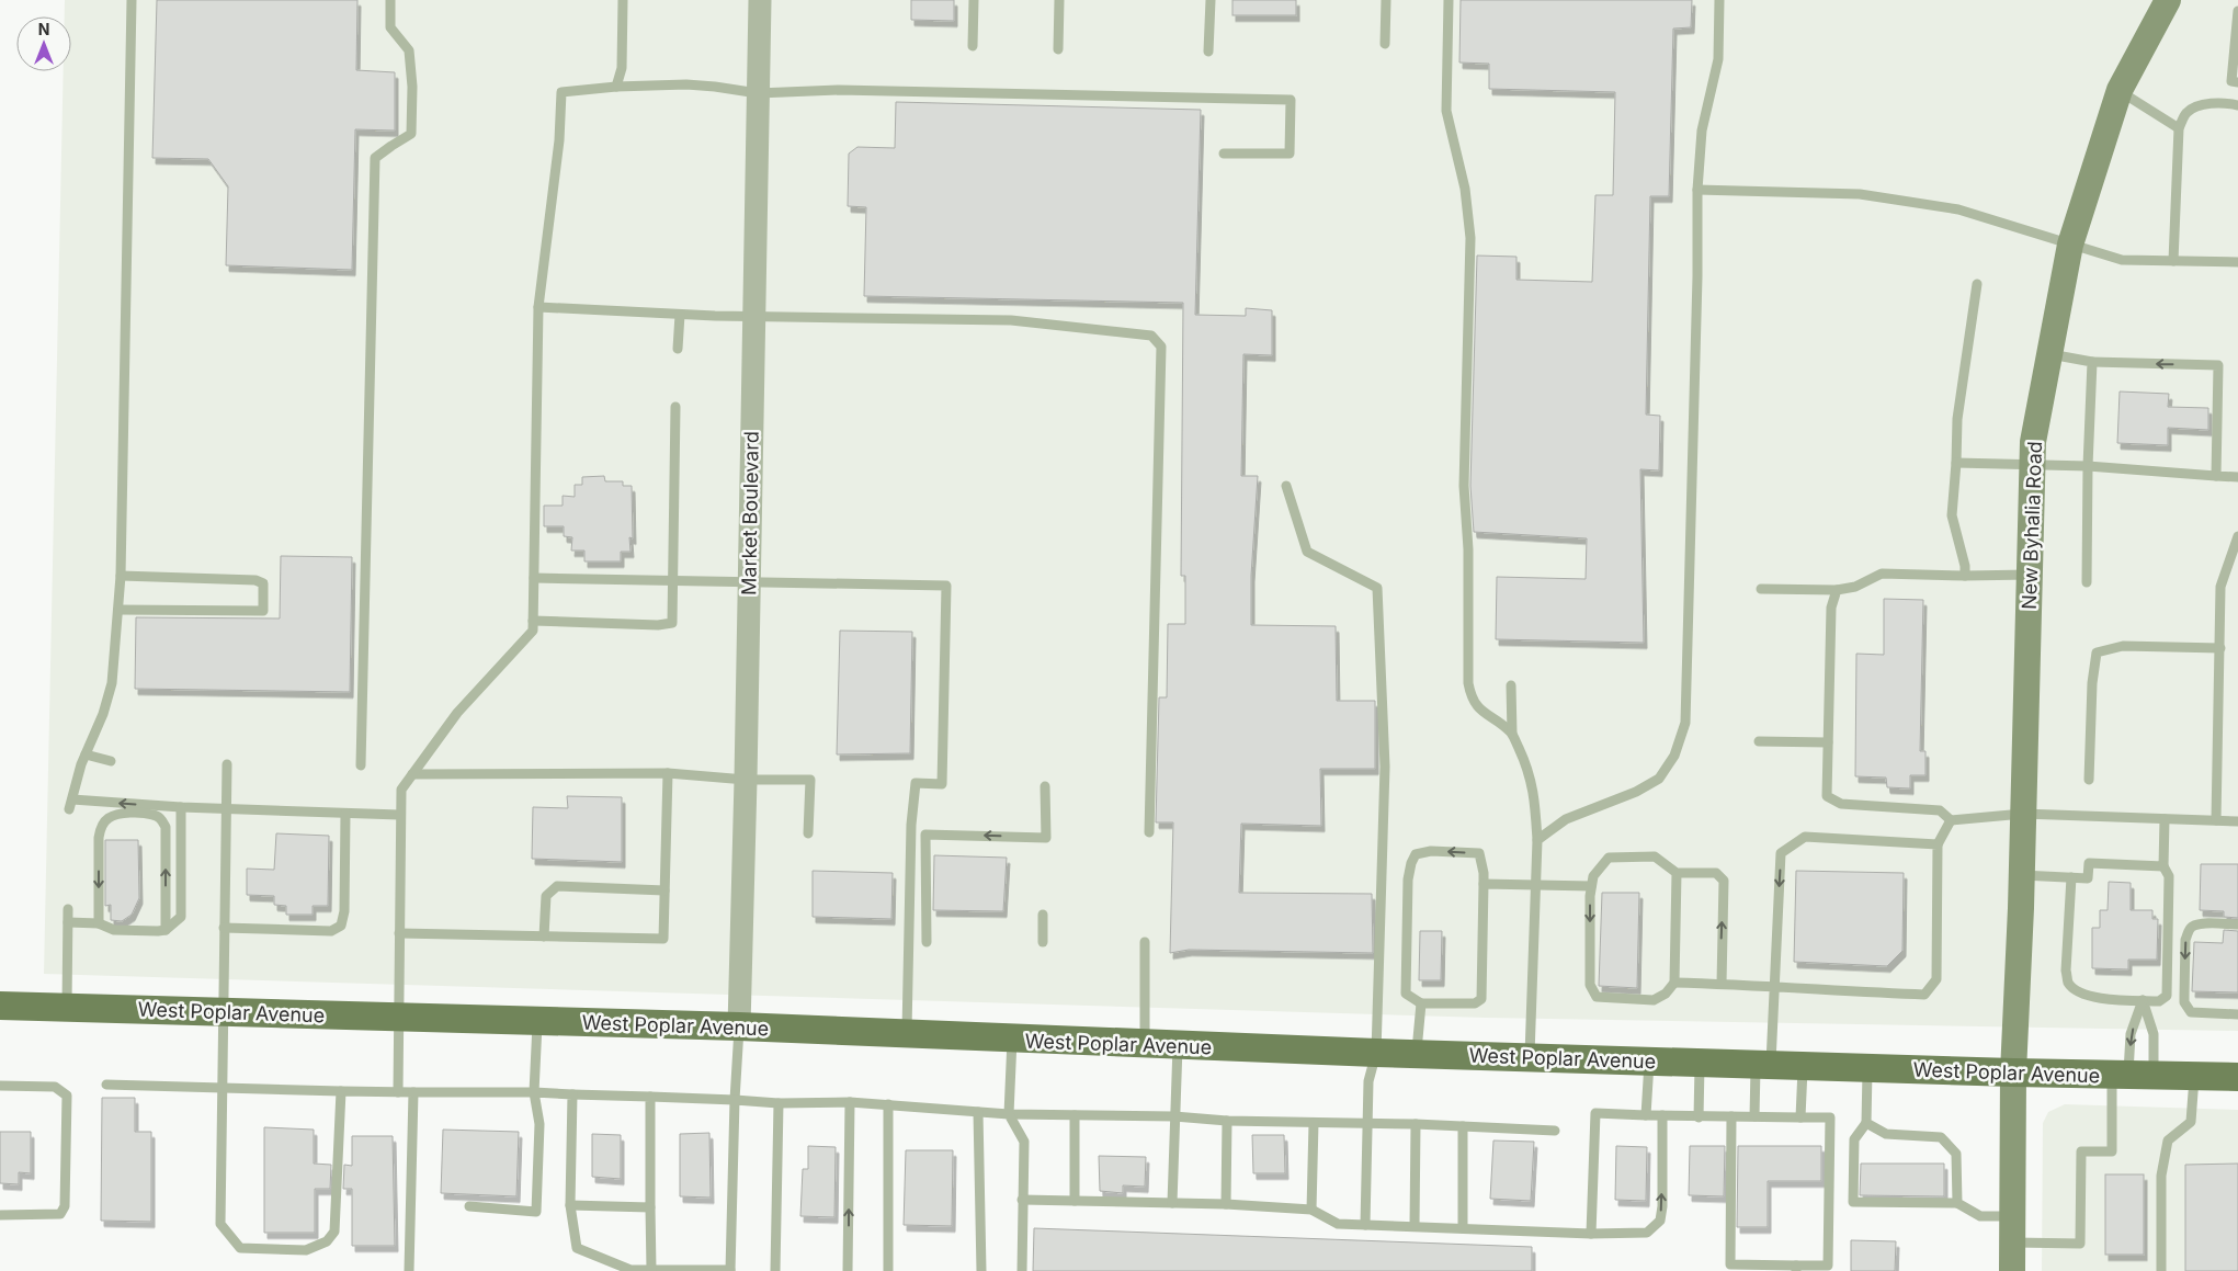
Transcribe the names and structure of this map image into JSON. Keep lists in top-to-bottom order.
{
  "streets": {
    "main road": ["New Byhalia Road", "West Poplar Avenue"],
    "street": ["Market Boulevard"]
  },
  "crossings": [
    ["Market Boulevard", "West Poplar Avenue"],
    ["New Byhalia Road", "West Poplar Avenue"]
  ],
  "north": "top"
}
